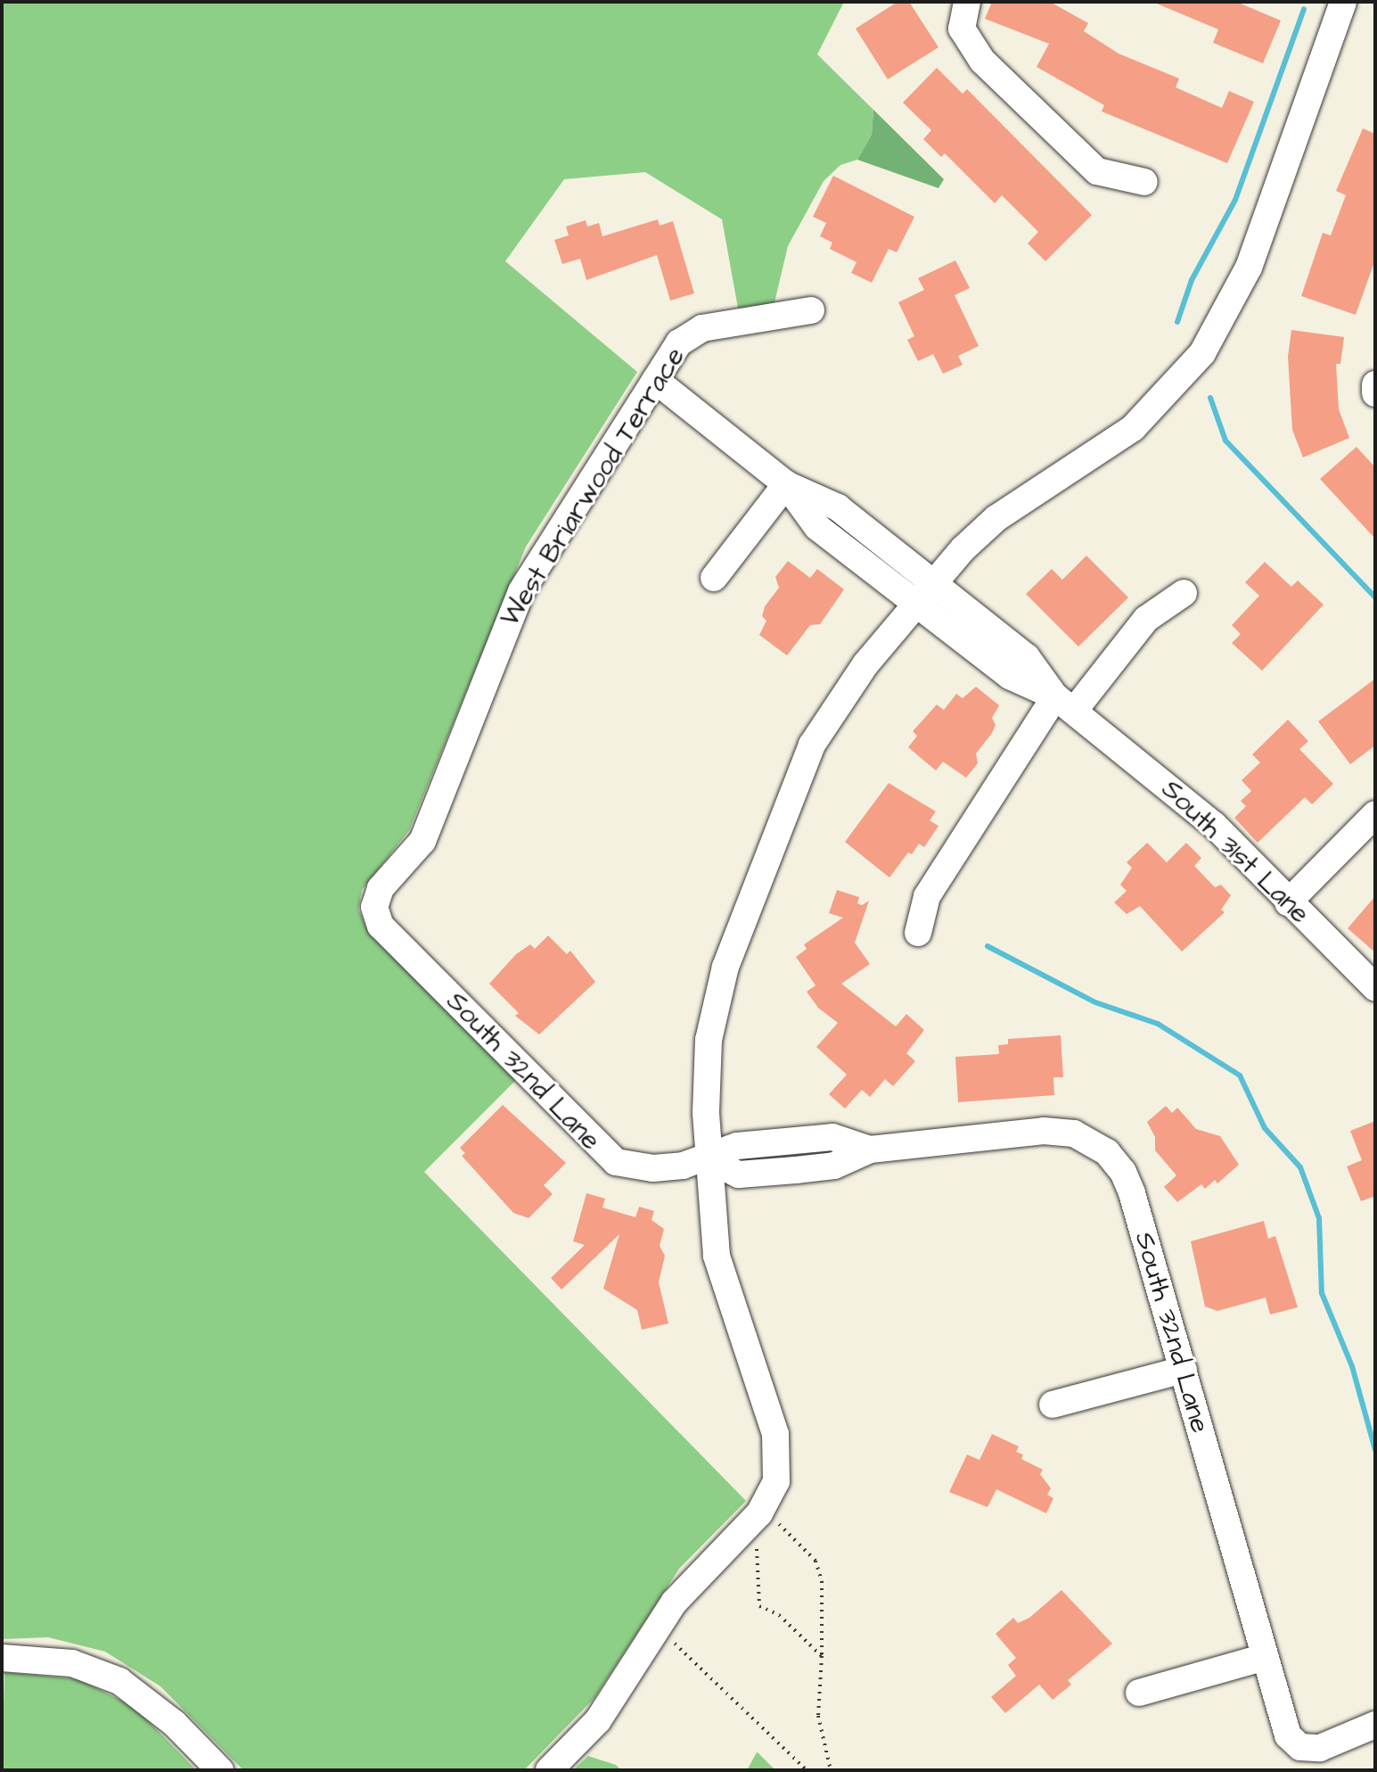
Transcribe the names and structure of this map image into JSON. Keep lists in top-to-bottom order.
{
  "streets": {
    "street": ["West Briarwood Terrace", "South 31st Lane", "South 32nd Lane"]
  },
  "crossings": [
    ["West Briarwood Terrace", "South 31st Lane"],
    ["West Briarwood Terrace", "South 32nd Lane"]
  ]
}
